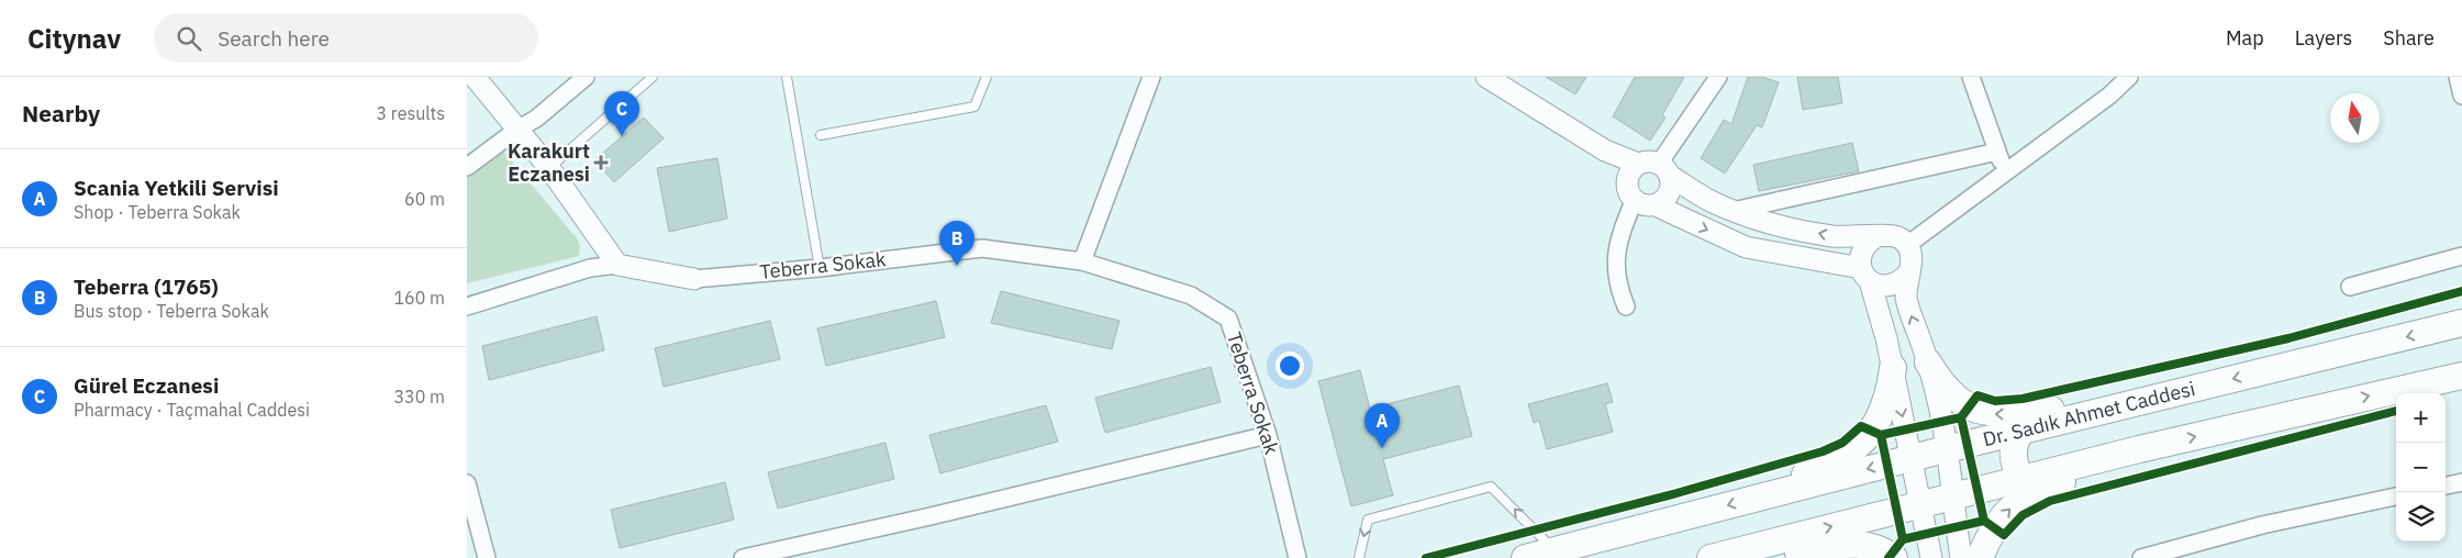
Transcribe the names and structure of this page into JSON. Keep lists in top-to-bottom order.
{
  "streets": {
    "main road": ["Dr. Sadık Ahmet Caddesi"],
    "street": ["Teberra Sokak"]
  },
  "places": {
    "health": ["Karakurt Eczanesi"]
  },
  "north": "top",
  "page": {
    "header": "Citynav",
    "search": "Search here",
    "nav": ["Map", "Layers", "Share"],
    "heading": ["Nearby", "3 results"],
    "pins": ["C", "B", "A"],
    "list": [
      {
        "mark": "A",
        "name": "Scania Yetkili Servisi",
        "note": "Shop · Teberra Sokak",
        "value": "60 m"
      },
      {
        "mark": "B",
        "name": "Teberra (1765)",
        "note": "Bus stop · Teberra Sokak",
        "value": "160 m"
      },
      {
        "mark": "C",
        "name": "Gürel Eczanesi",
        "note": "Pharmacy · Taçmahal Caddesi",
        "value": "330 m"
      }
    ],
    "map_buttons": ["+", "−"]
  }
}
